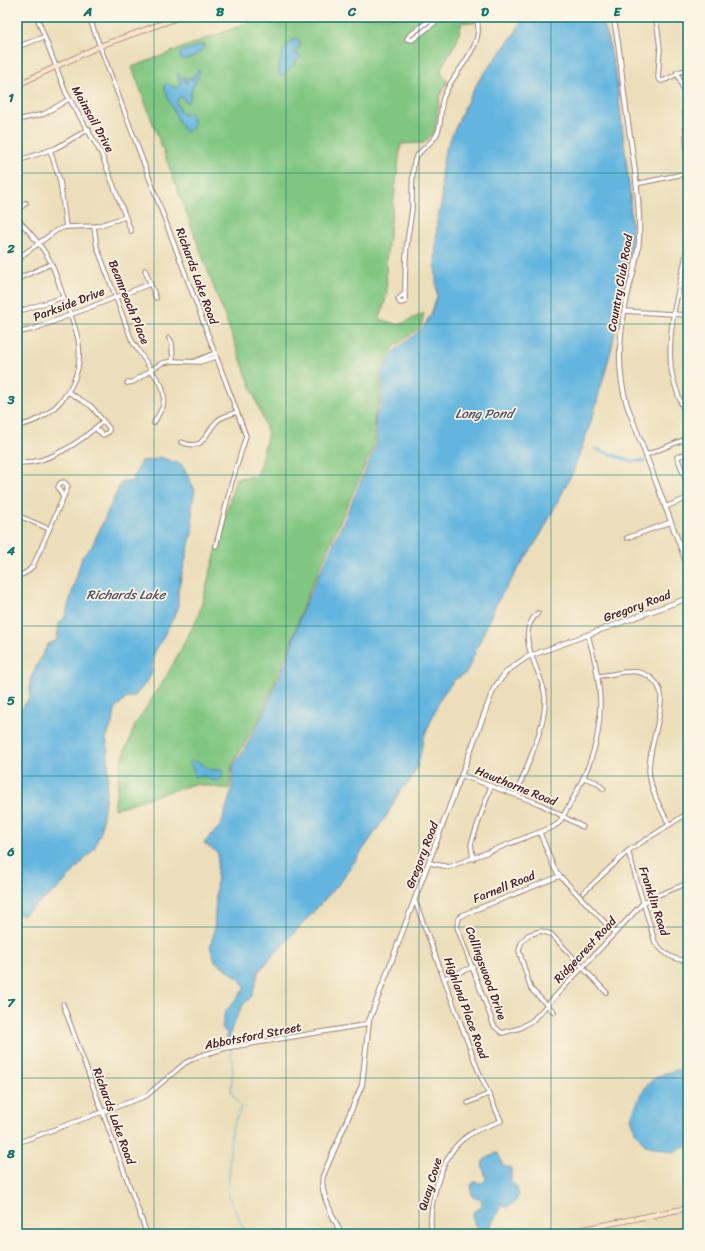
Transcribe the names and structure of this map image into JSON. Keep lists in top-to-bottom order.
{
  "streets": {
    "street": [
      "Mainsail Drive",
      "Richards Lake Road",
      "Country Club Road",
      "Beamreach Place",
      "Parkside Drive",
      "Gregory Road",
      "Hawthorne Road",
      "Farnell Road",
      "Franklin Road",
      "Ridgecrest Road",
      "Collingswood Drive",
      "Highland Place Road",
      "Abbotsford Street",
      "Quay Cove"
    ]
  },
  "crossings": [
    ["Richards Lake Road", "Abbotsford Street"],
    ["Beamreach Place", "Parkside Drive"],
    ["Gregory Road", "Hawthorne Road"],
    ["Gregory Road", "Highland Place Road"],
    ["Gregory Road", "Abbotsford Street"],
    ["Farnell Road", "Collingswood Drive"],
    ["Franklin Road", "Ridgecrest Road"],
    ["Ridgecrest Road", "Collingswood Drive"],
    ["Highland Place Road", "Quay Cove"]
  ],
  "water": ["Long Pond", "Richards Lake"],
  "grid": {
    "columns": [
      "A",
      "B",
      "C",
      "D",
      "E"
    ],
    "rows": [
      "1",
      "2",
      "3",
      "4",
      "5",
      "6",
      "7",
      "8"
    ]
  }
}
